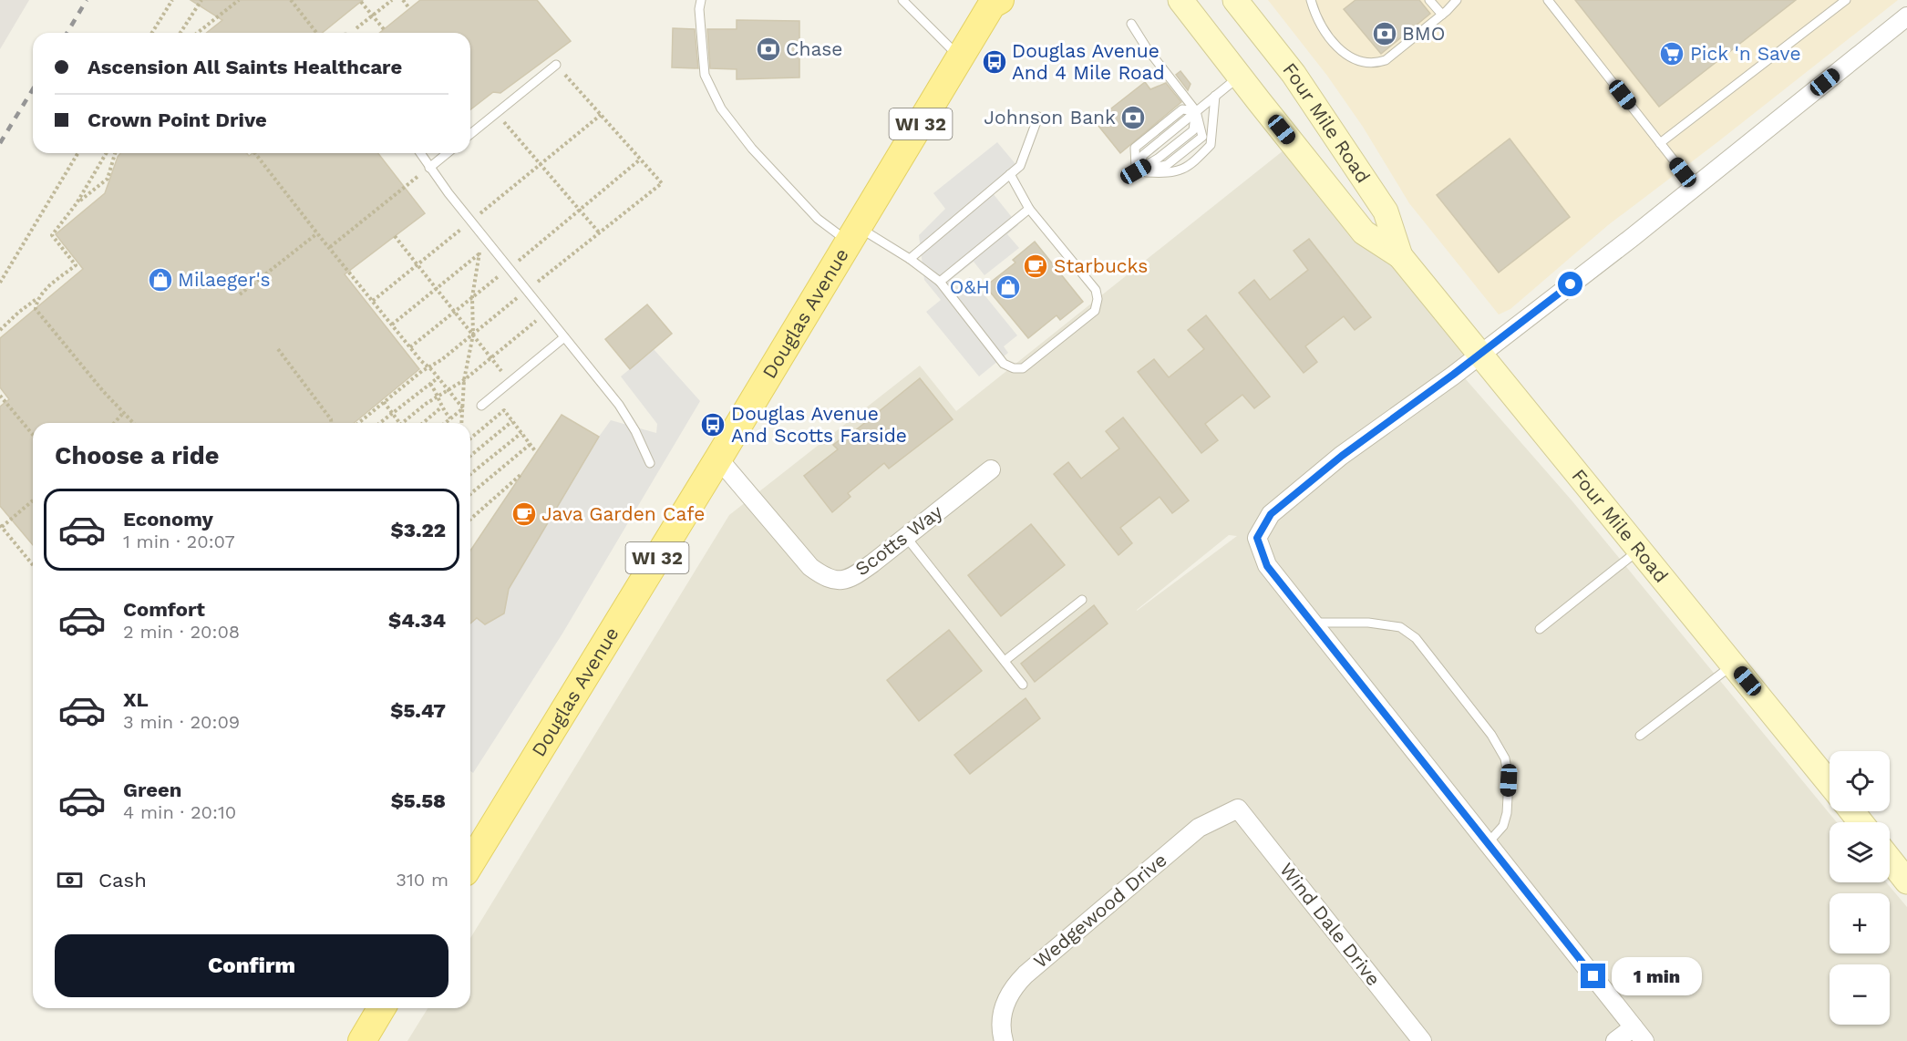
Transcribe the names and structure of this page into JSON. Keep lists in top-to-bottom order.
{
  "streets": {
    "main road": ["Four Mile Road", "WI 32", "Douglas Avenue"],
    "street": ["Scotts Way", "Wedgewood Drive", "Wind Dale Drive"]
  },
  "crossings": [
    ["Douglas Avenue", "Scotts Way"],
    ["Wedgewood Drive", "Wind Dale Drive"]
  ],
  "places": {
    "bank": ["BMO", "Chase", "Johnson Bank"],
    "supermarket": ["Pick 'n Save"],
    "bus stop": ["Douglas Avenue And 4 Mile Road", "Douglas Avenue And Scotts Farside"],
    "cafe": ["Starbucks", "Java Garden Cafe"],
    "shop": ["Milaeger's", "O&H"]
  },
  "page": {
    "banner": ["Ascension All Saints Healthcare", "Crown Point Drive"],
    "heading": "Choose a ride",
    "list": [
      {
        "name": "Economy",
        "note": "1 min · 20:07",
        "value": "$3.22"
      },
      {
        "name": "Comfort",
        "note": "2 min · 20:08",
        "value": "$4.34"
      },
      {
        "name": "XL",
        "note": "3 min · 20:09",
        "value": "$5.47"
      },
      {
        "name": "Green",
        "note": "4 min · 20:10",
        "value": "$5.58"
      }
    ],
    "map_buttons": ["+", "−"],
    "pay": ["Cash", "310 m"],
    "buttons": "Confirm",
    "bubble": "1 min"
  }
}
